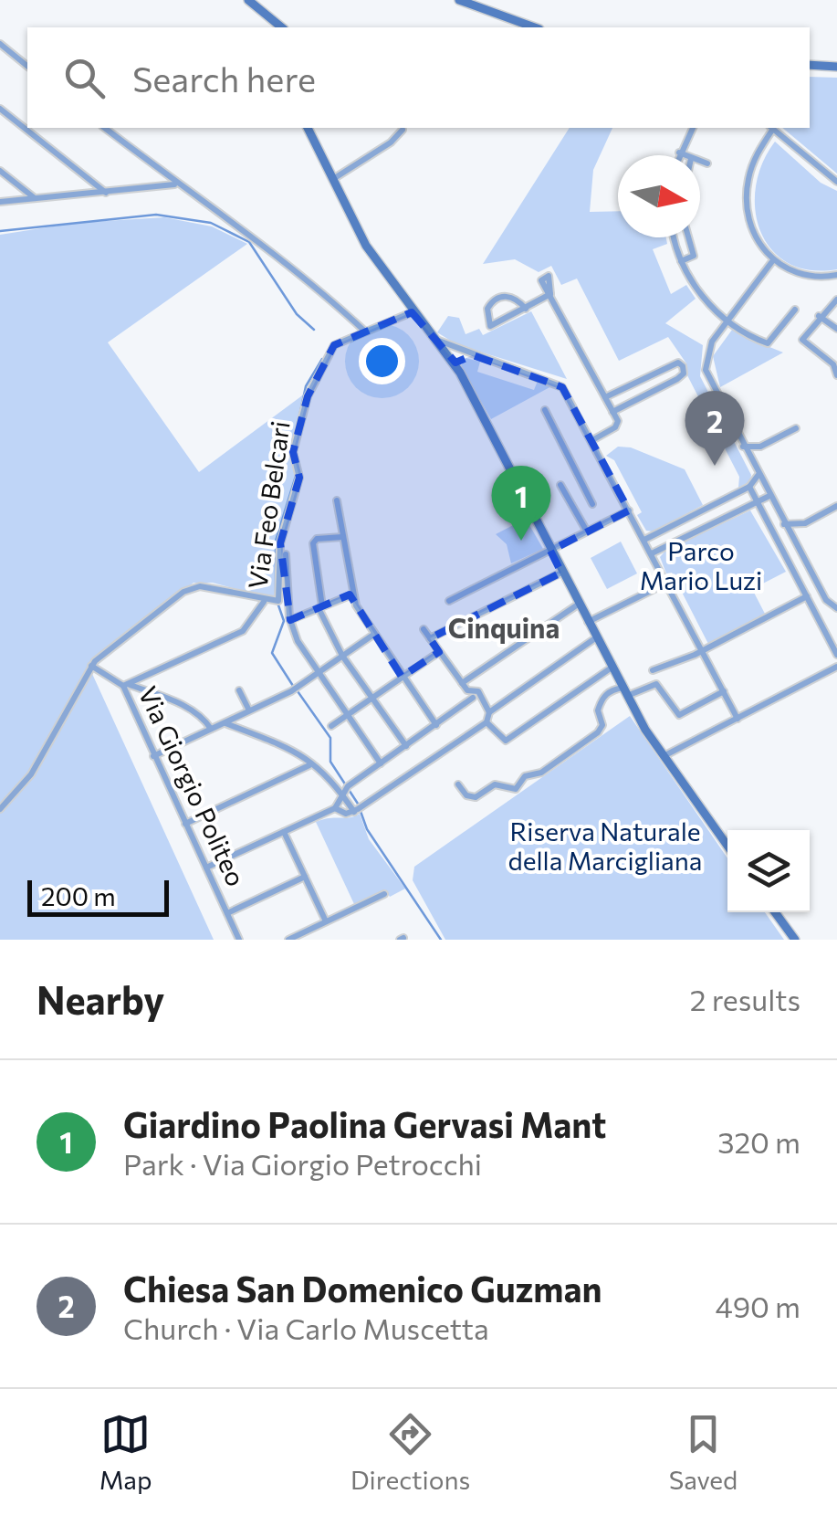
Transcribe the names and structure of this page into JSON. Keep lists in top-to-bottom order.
{
  "streets": {
    "street": ["Via Feo Belcari", "Via Giorgio Politeo"]
  },
  "crossings": [
    ["Via Feo Belcari", "Via Giorgio Politeo"]
  ],
  "districts": ["Cinquina"],
  "parks": ["Parco Mario Luzi", "Riserva Naturale della Marcigliana"],
  "scale_bar": "200 m",
  "north": "right",
  "page": {
    "search": "Search here",
    "pins": ["2", "1"],
    "scale": "200 m",
    "heading": ["Nearby", "2 results"],
    "list": [
      {
        "mark": "1",
        "name": "Giardino Paolina Gervasi Mant",
        "note": "Park · Via Giorgio Petrocchi",
        "value": "320 m"
      },
      {
        "mark": "2",
        "name": "Chiesa San Domenico Guzman",
        "note": "Church · Via Carlo Muscetta",
        "value": "490 m"
      }
    ],
    "nav": ["Map", "Directions", "Saved"]
  }
}
